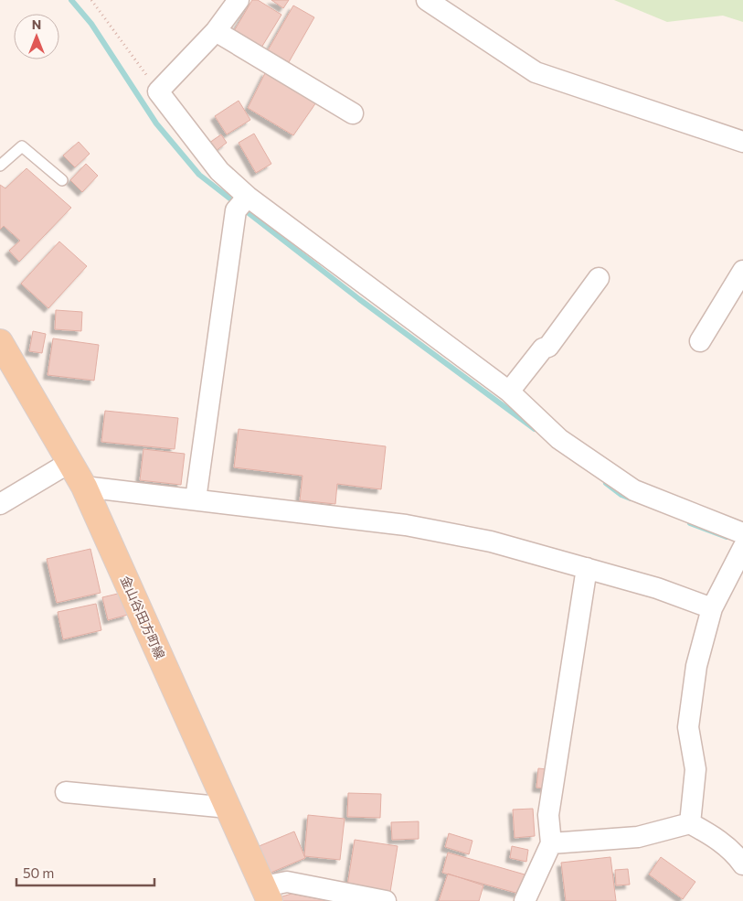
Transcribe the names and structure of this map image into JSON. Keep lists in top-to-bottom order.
{
  "streets": {
    "main road": ["金山谷田方町線"]
  },
  "scale_bar": "50 m",
  "north": "top"
}
